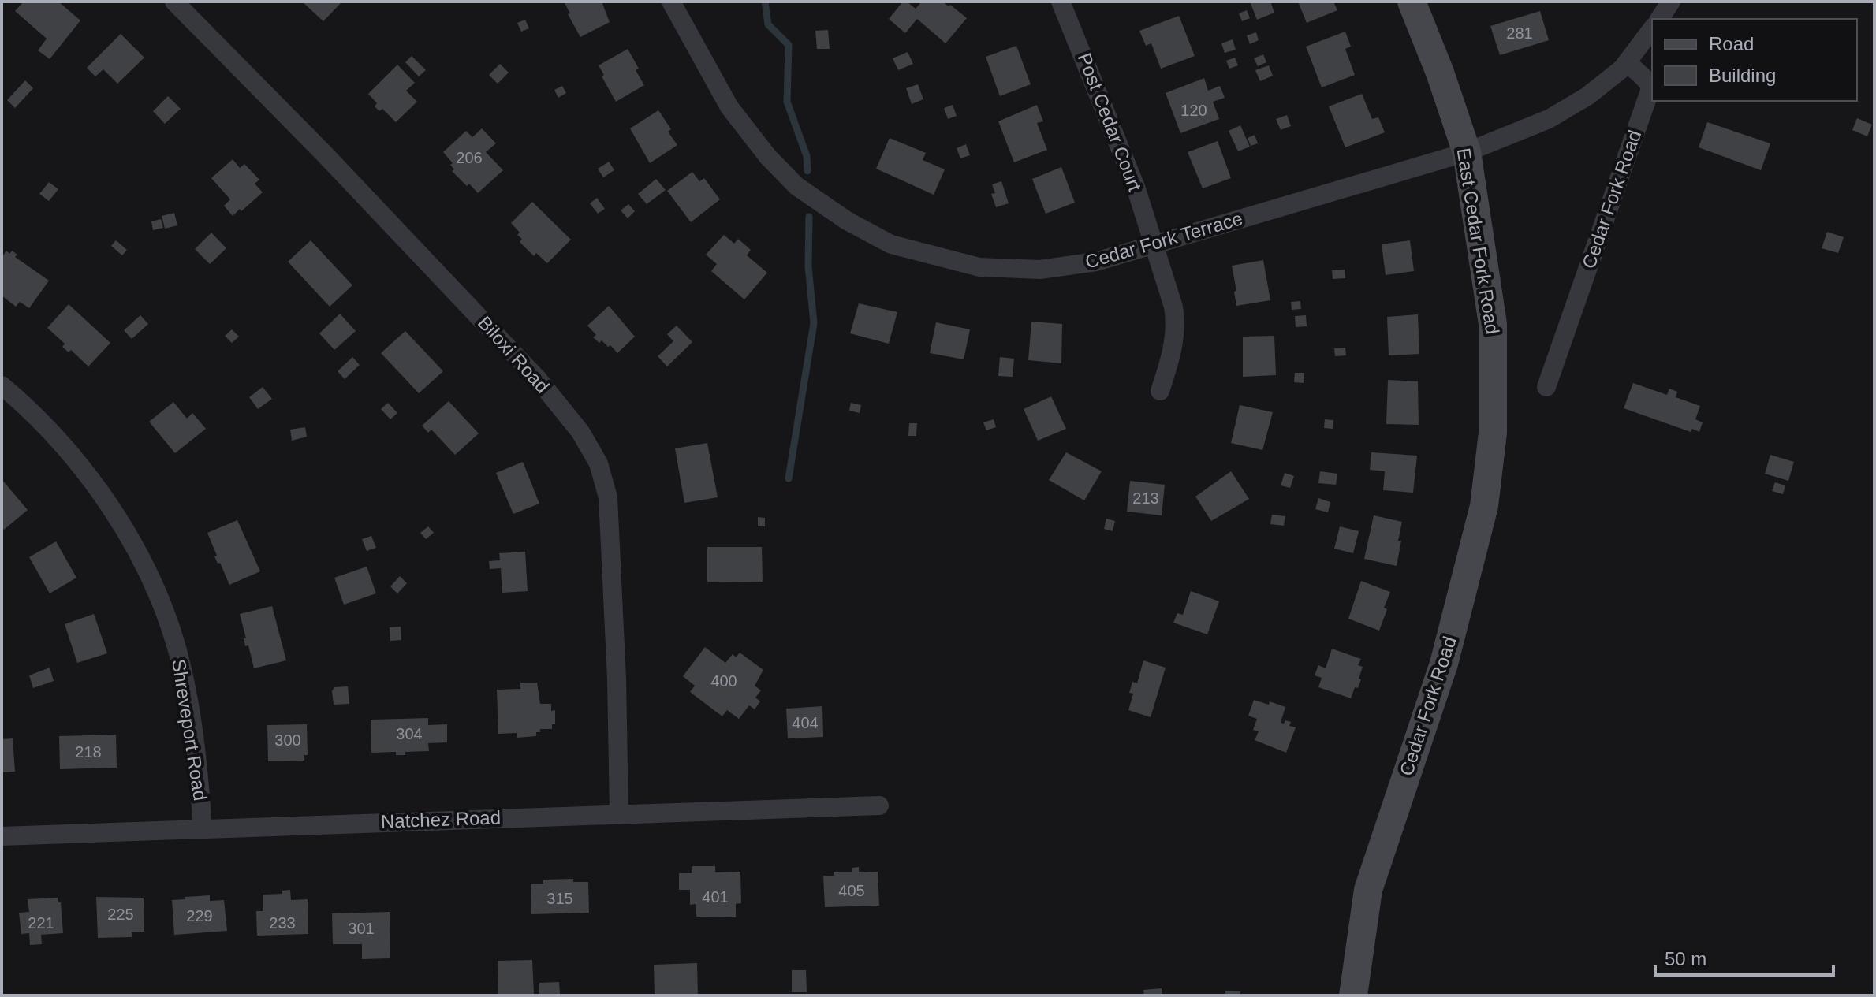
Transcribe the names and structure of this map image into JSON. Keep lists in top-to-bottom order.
{
  "streets": {
    "street": [
      "Post Cedar Court",
      "Cedar Fork Road",
      "Cedar Fork Terrace",
      "East Cedar Fork Road",
      "Biloxi Road",
      "Shreveport Road",
      "Natchez Road"
    ]
  },
  "crossings": [
    ["Post Cedar Court", "Cedar Fork Terrace"],
    ["Cedar Fork Road", "Cedar Fork Terrace"],
    ["Cedar Fork Road", "East Cedar Fork Road"],
    ["Cedar Fork Terrace", "East Cedar Fork Road"],
    ["Biloxi Road", "Natchez Road"],
    ["Shreveport Road", "Natchez Road"]
  ],
  "house_numbers": [
    "281",
    "120",
    "206",
    "213",
    "400",
    "404",
    "304",
    "300",
    "218",
    "405",
    "401",
    "315",
    "225",
    "229",
    "221",
    "233",
    "301"
  ],
  "legend": ["Road", "Building"],
  "scale_bar": "50 m"
}
